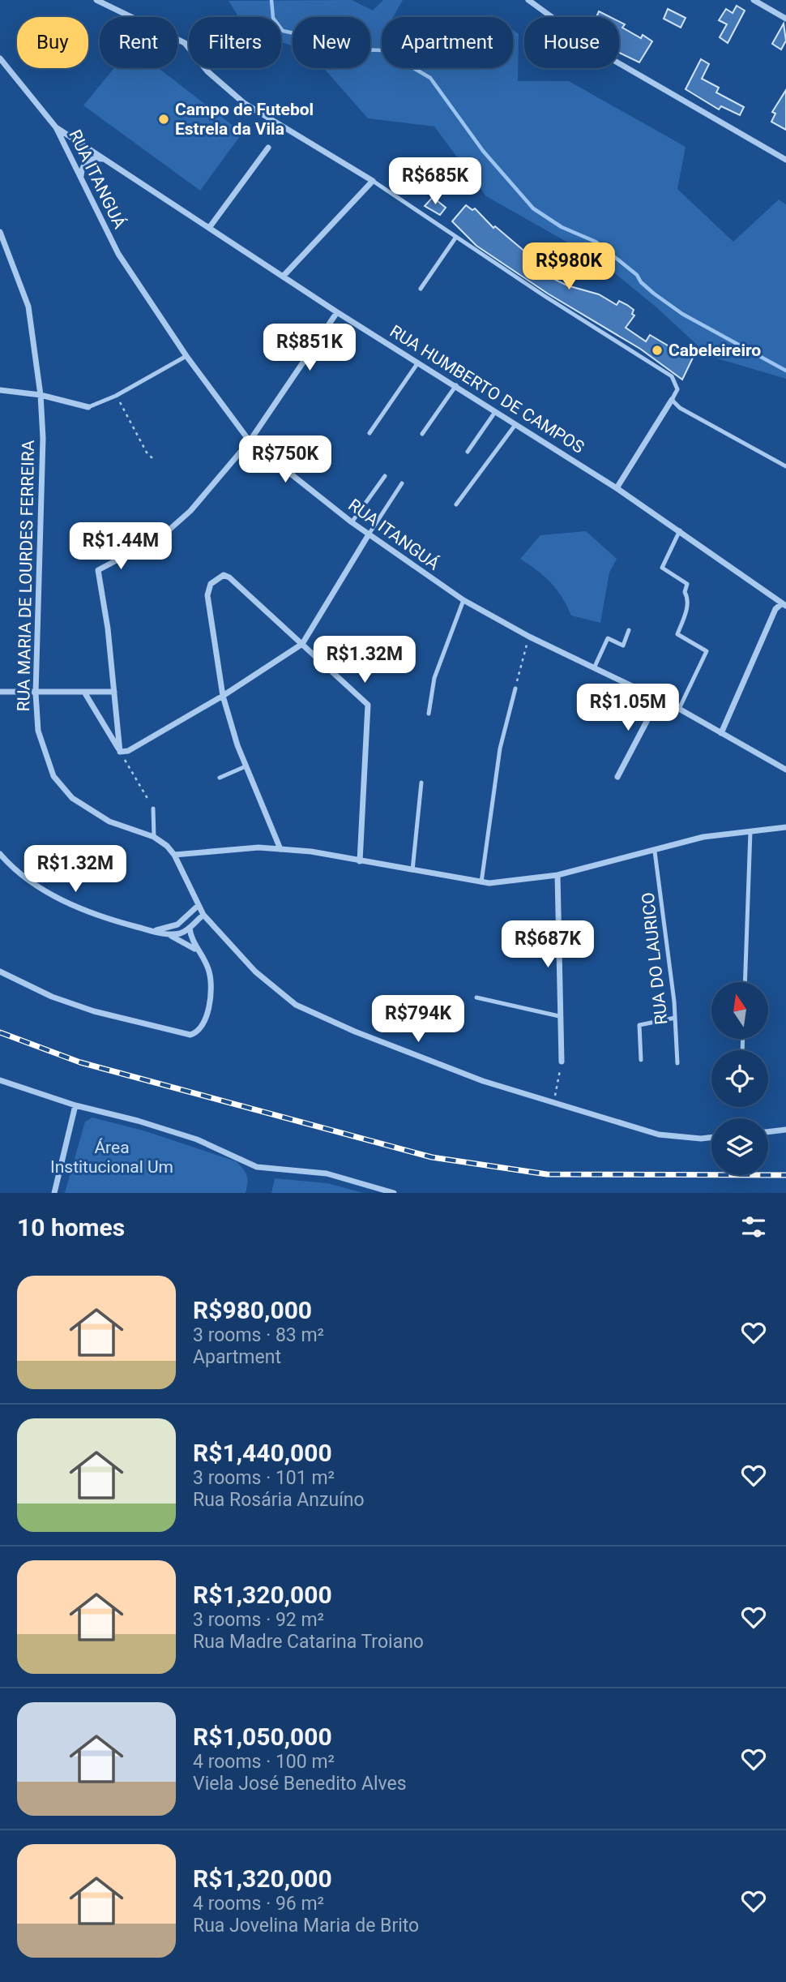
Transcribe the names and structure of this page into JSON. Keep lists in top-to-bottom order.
{
  "streets": {
    "street": ["RUA ITANGUÁ", "RUA HUMBERTO DE CAMPOS", "RUA MARIA DE LOURDES FERREIRA"],
    "lane": ["RUA DO LAURICO"]
  },
  "crossings": [
    ["RUA ITANGUÁ", "RUA HUMBERTO DE CAMPOS"]
  ],
  "parks": ["Área Institucional Um"],
  "places": ["Campo de Futebol Estrela da Vila", "Cabeleireiro"],
  "north": "top",
  "page": {
    "chip": [
      "Buy",
      "Rent",
      "Filters",
      "New",
      "Apartment",
      "House"
    ],
    "price": [
      "R$685K",
      "R$980K",
      "R$851K",
      "R$750K",
      "R$1.44M",
      "R$1.32M",
      "R$1.05M",
      "R$1.32M",
      "R$687K",
      "R$794K"
    ],
    "heading": "10 homes",
    "list": [
      {
        "name": "R$980,000",
        "note": "3 rooms · 83 m² · Apartment"
      },
      {
        "name": "R$1,440,000",
        "note": "3 rooms · 101 m² · Rua Rosária Anzuíno"
      },
      {
        "name": "R$1,320,000",
        "note": "3 rooms · 92 m² · Rua Madre Catarina Troiano"
      },
      {
        "name": "R$1,050,000",
        "note": "4 rooms · 100 m² · Viela José Benedito Alves"
      },
      {
        "name": "R$1,320,000",
        "note": "4 rooms · 96 m² · Rua Jovelina Maria de Brito"
      }
    ]
  }
}
